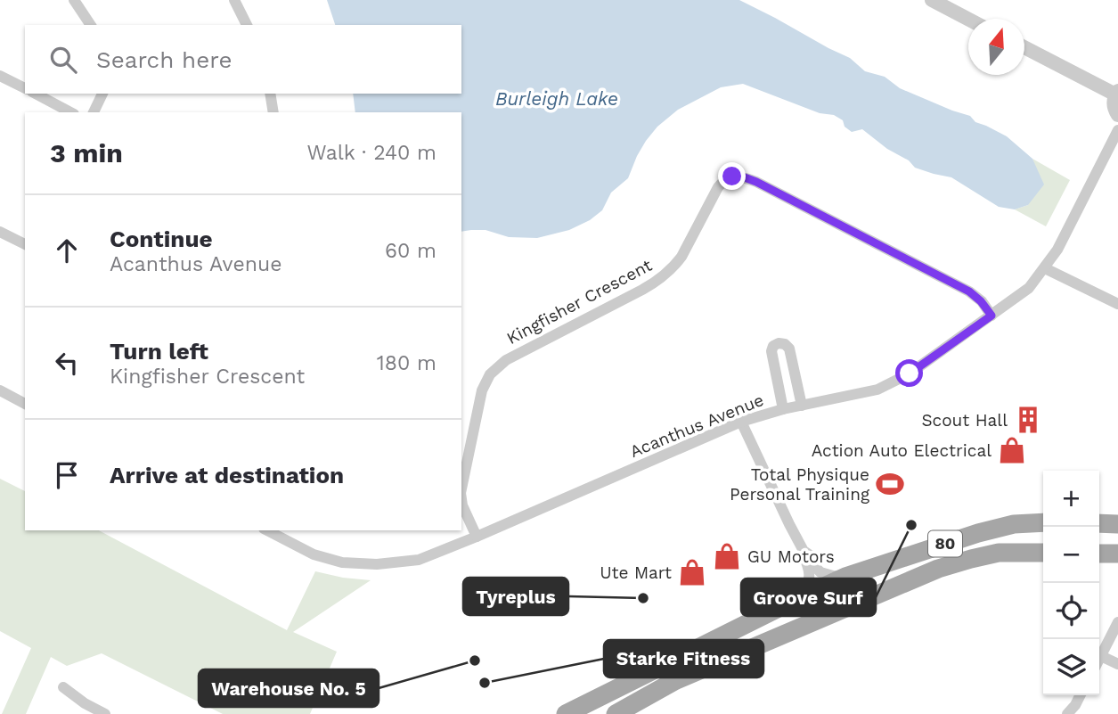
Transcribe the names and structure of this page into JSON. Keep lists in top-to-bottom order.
{
  "streets": {
    "main road": ["80"],
    "street": ["Kingfisher Crescent", "Acanthus Avenue"]
  },
  "crossings": [
    ["Kingfisher Crescent", "Acanthus Avenue"]
  ],
  "water": ["Burleigh Lake"],
  "places": {
    "building": ["Scout Hall"],
    "shop": ["Action Auto Electrical", "GU Motors", "Ute Mart"],
    "sports": ["Total Physique Personal Training"],
    "other": [
      "Groove Surf",
      "Tyreplus",
      "Warehouse No. 5",
      "Starke Fitness"
    ]
  },
  "north": "top",
  "page": {
    "search": "Search here",
    "heading": ["3 min", "Walk · 240 m"],
    "list": [
      ["Continue", "Acanthus Avenue", "60 m"],
      ["Turn left", "Kingfisher Crescent", "180 m"],
      "Arrive at destination"
    ],
    "map_buttons": ["+", "−"]
  }
}
